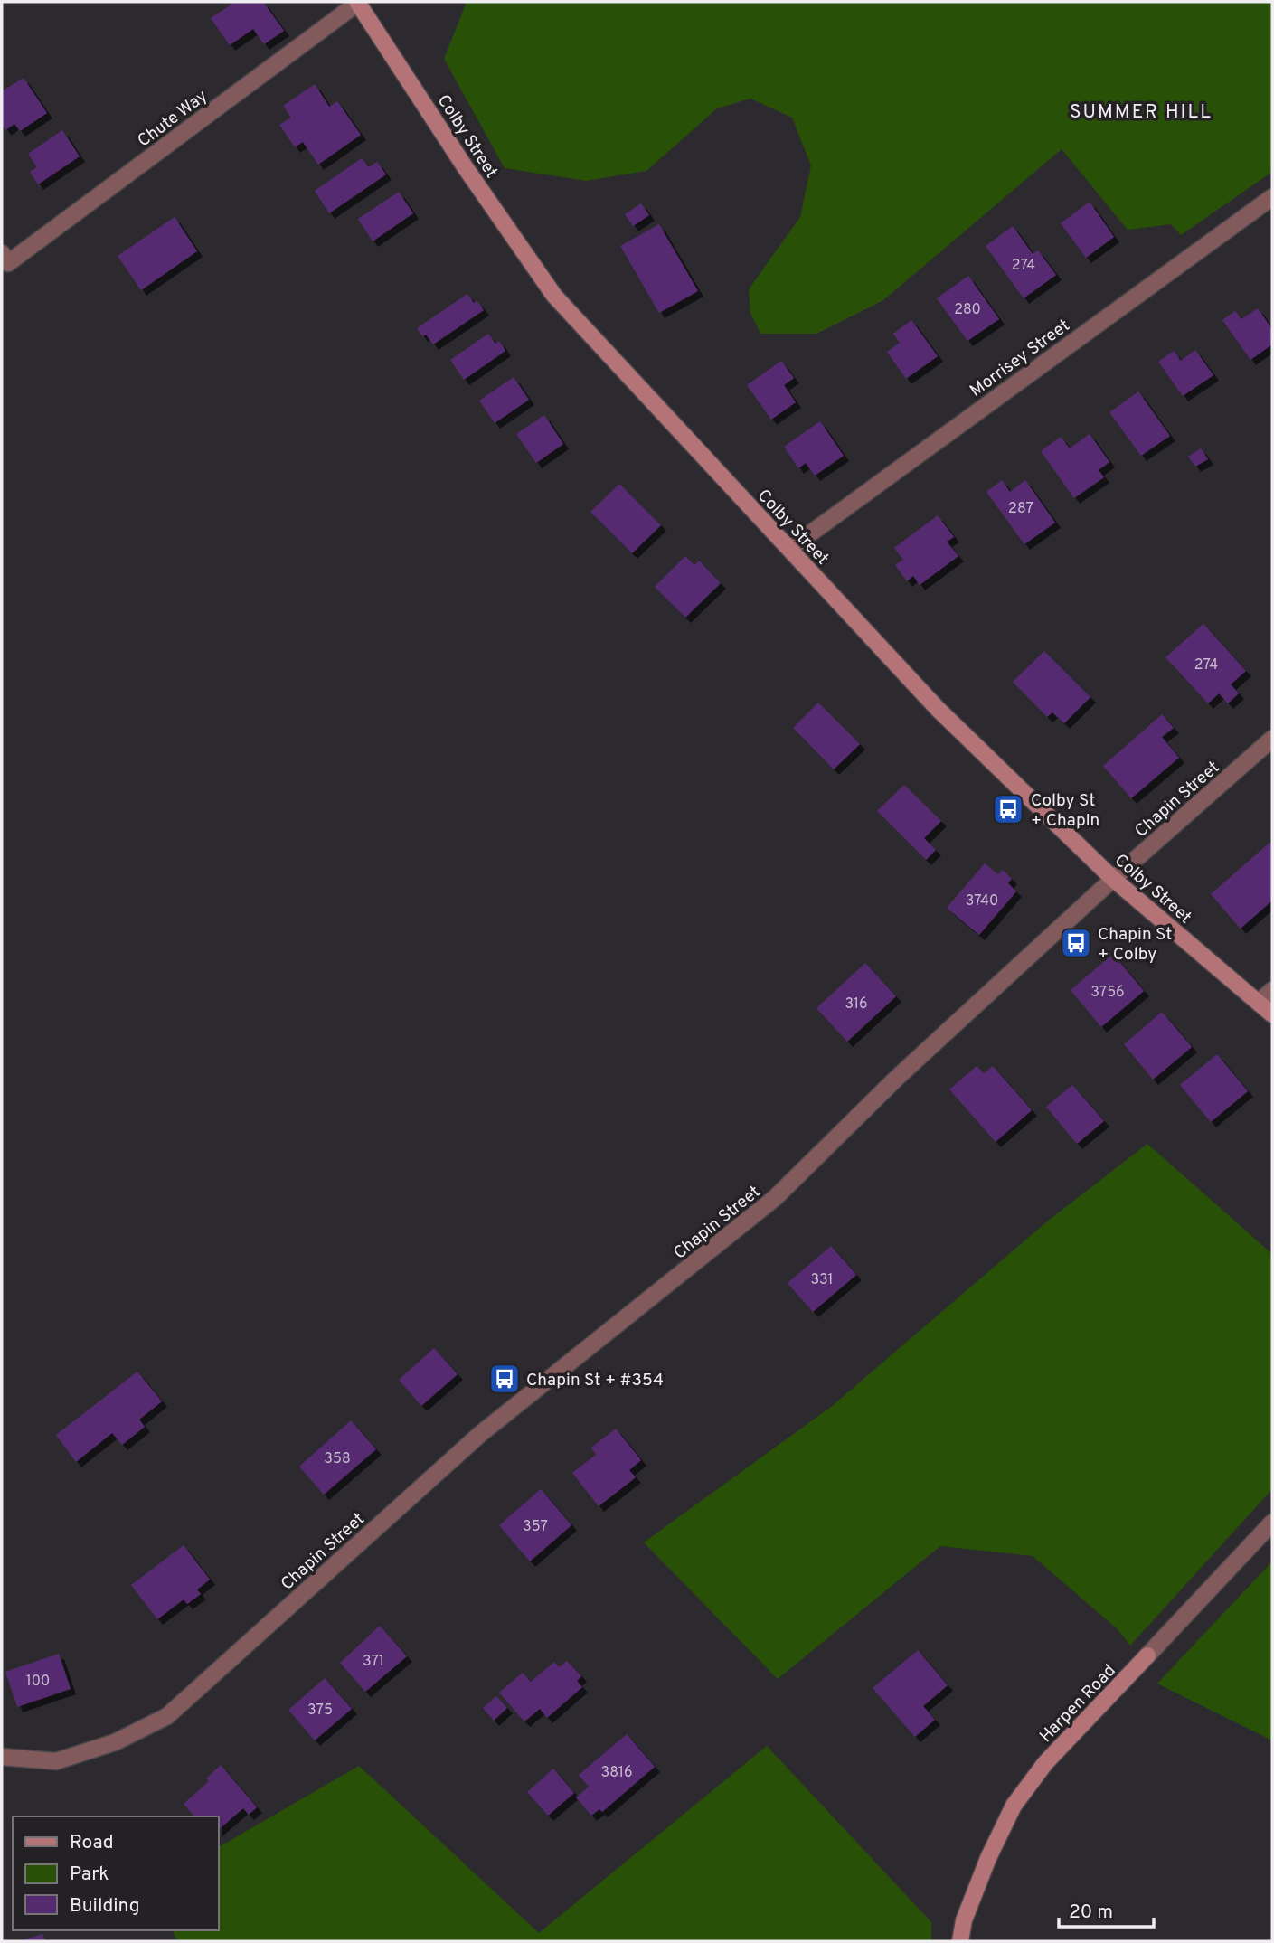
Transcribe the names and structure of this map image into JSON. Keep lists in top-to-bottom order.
{
  "streets": {
    "street": [
      "Chute Way",
      "Colby Street",
      "Morrisey Street",
      "Chapin Street",
      "Harpen Road"
    ]
  },
  "crossings": [
    ["Chute Way", "Colby Street"],
    ["Colby Street", "Morrisey Street"],
    ["Colby Street", "Chapin Street"]
  ],
  "districts": ["SUMMER HILL"],
  "places": {
    "bus stop": ["Colby St + Chapin", "Chapin St + Colby", "Chapin St + #354"]
  },
  "house_numbers": [
    "274",
    "280",
    "287",
    "274",
    "3740",
    "3756",
    "316",
    "331",
    "358",
    "357",
    "371",
    "100",
    "375",
    "3816"
  ],
  "legend": ["Road", "Park", "Building"],
  "scale_bar": "20 m"
}
